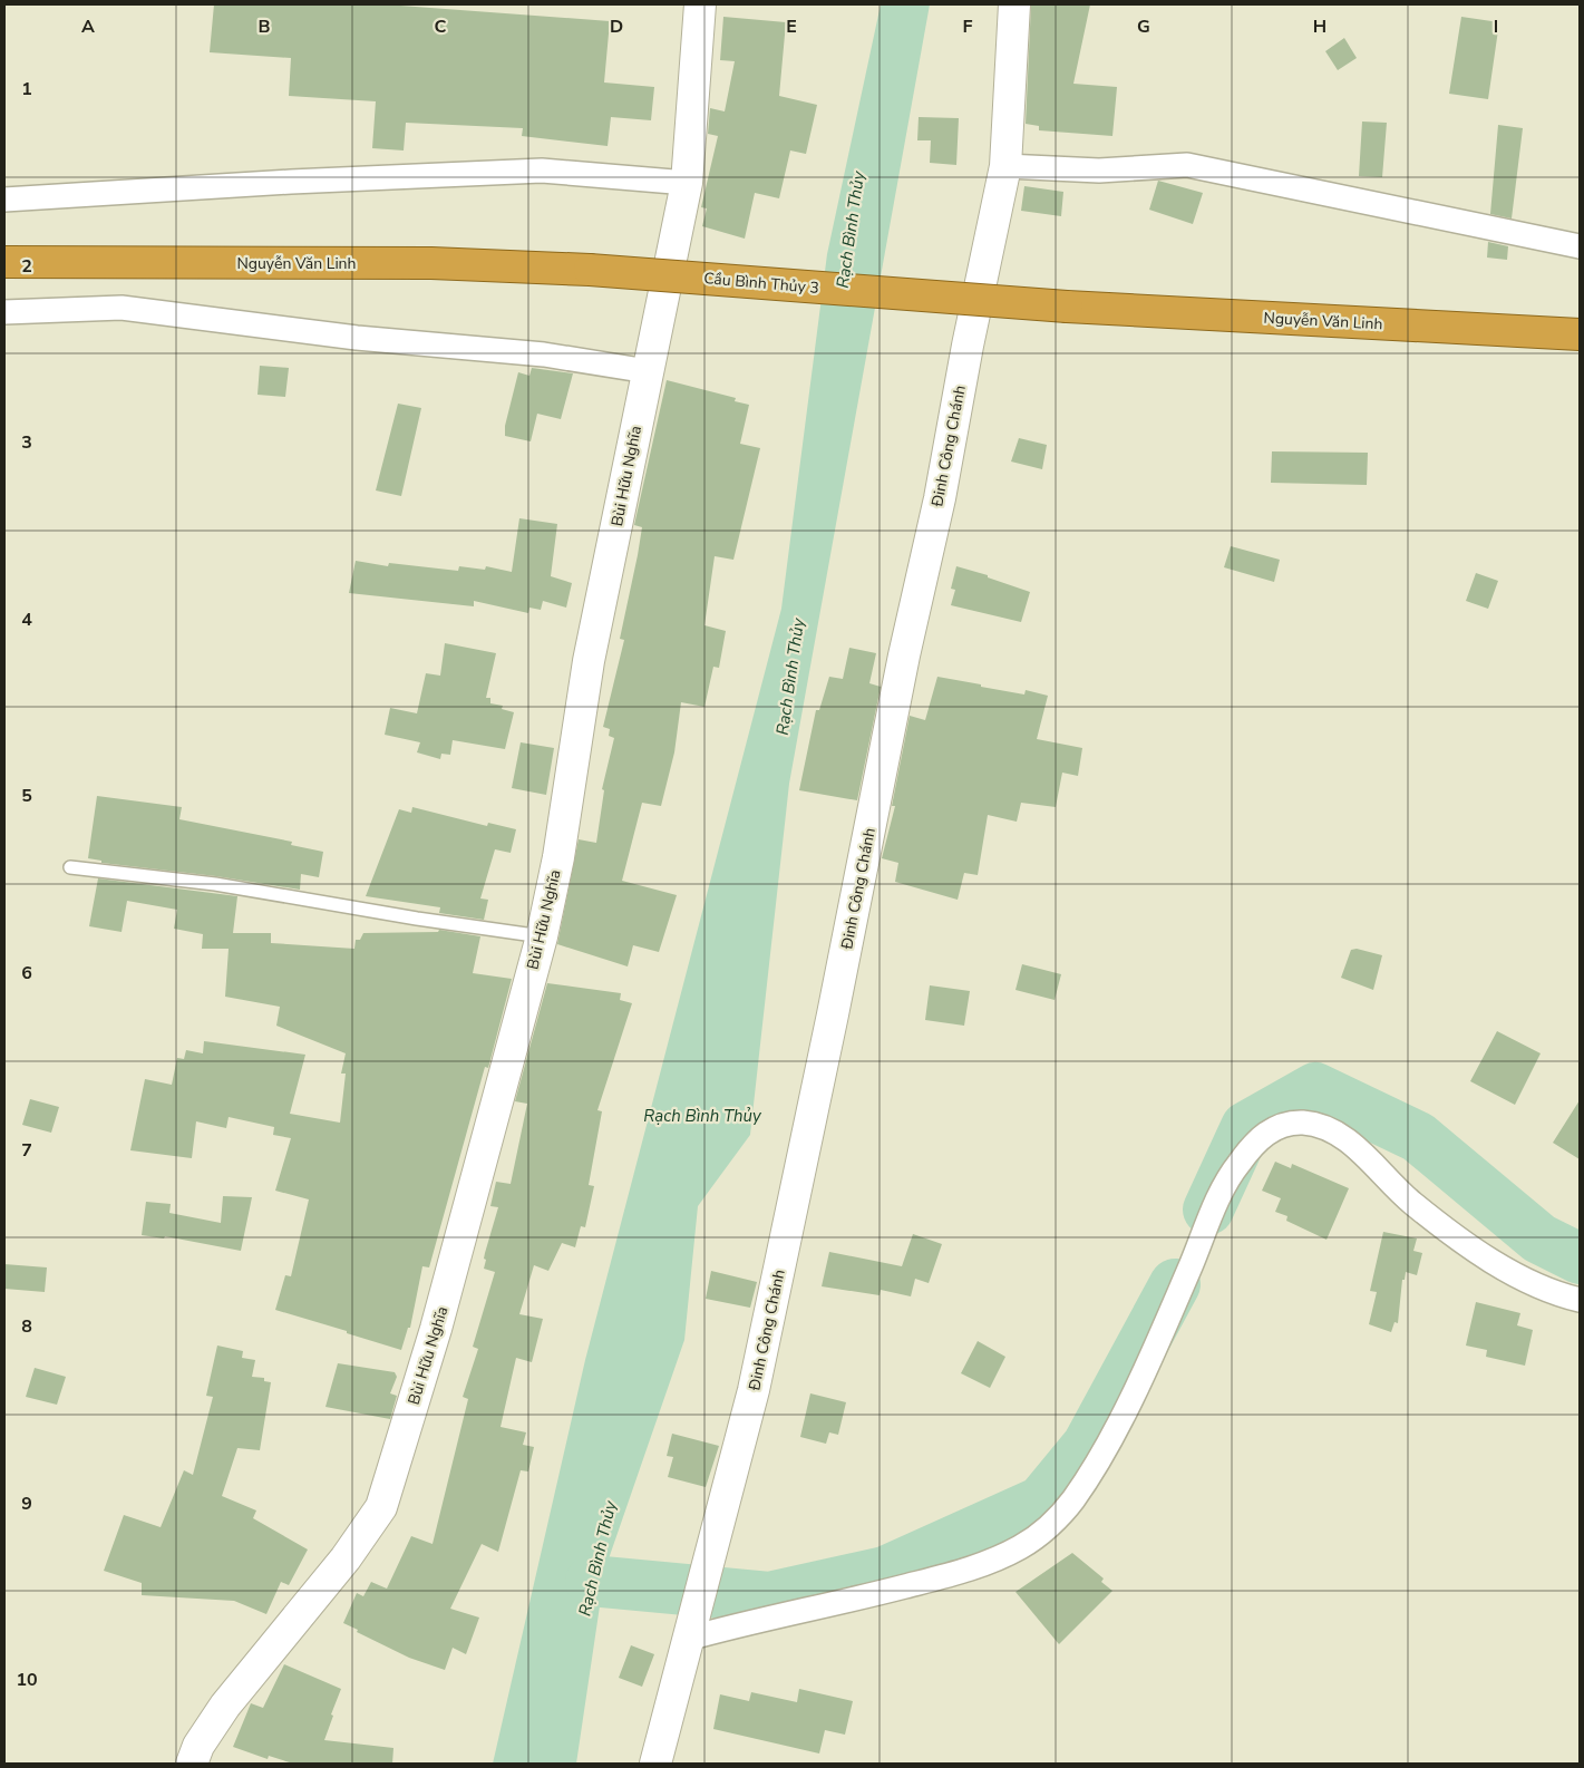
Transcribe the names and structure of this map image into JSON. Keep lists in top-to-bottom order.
{
  "streets": {
    "highway": ["Nguyễn Văn Linh", "Cầu Bình Thủy 3"],
    "main road": ["Đinh Công Chánh", "Bùi Hữu Nghĩa"]
  },
  "crossings": [
    ["Nguyễn Văn Linh", "Cầu Bình Thủy 3"]
  ],
  "water": ["Rạch Bình Thủy"],
  "grid": {
    "columns": [
      "A",
      "B",
      "C",
      "D",
      "E",
      "F",
      "G",
      "H",
      "I"
    ],
    "rows": [
      "1",
      "2",
      "3",
      "4",
      "5",
      "6",
      "7",
      "8",
      "9",
      "10"
    ]
  }
}
